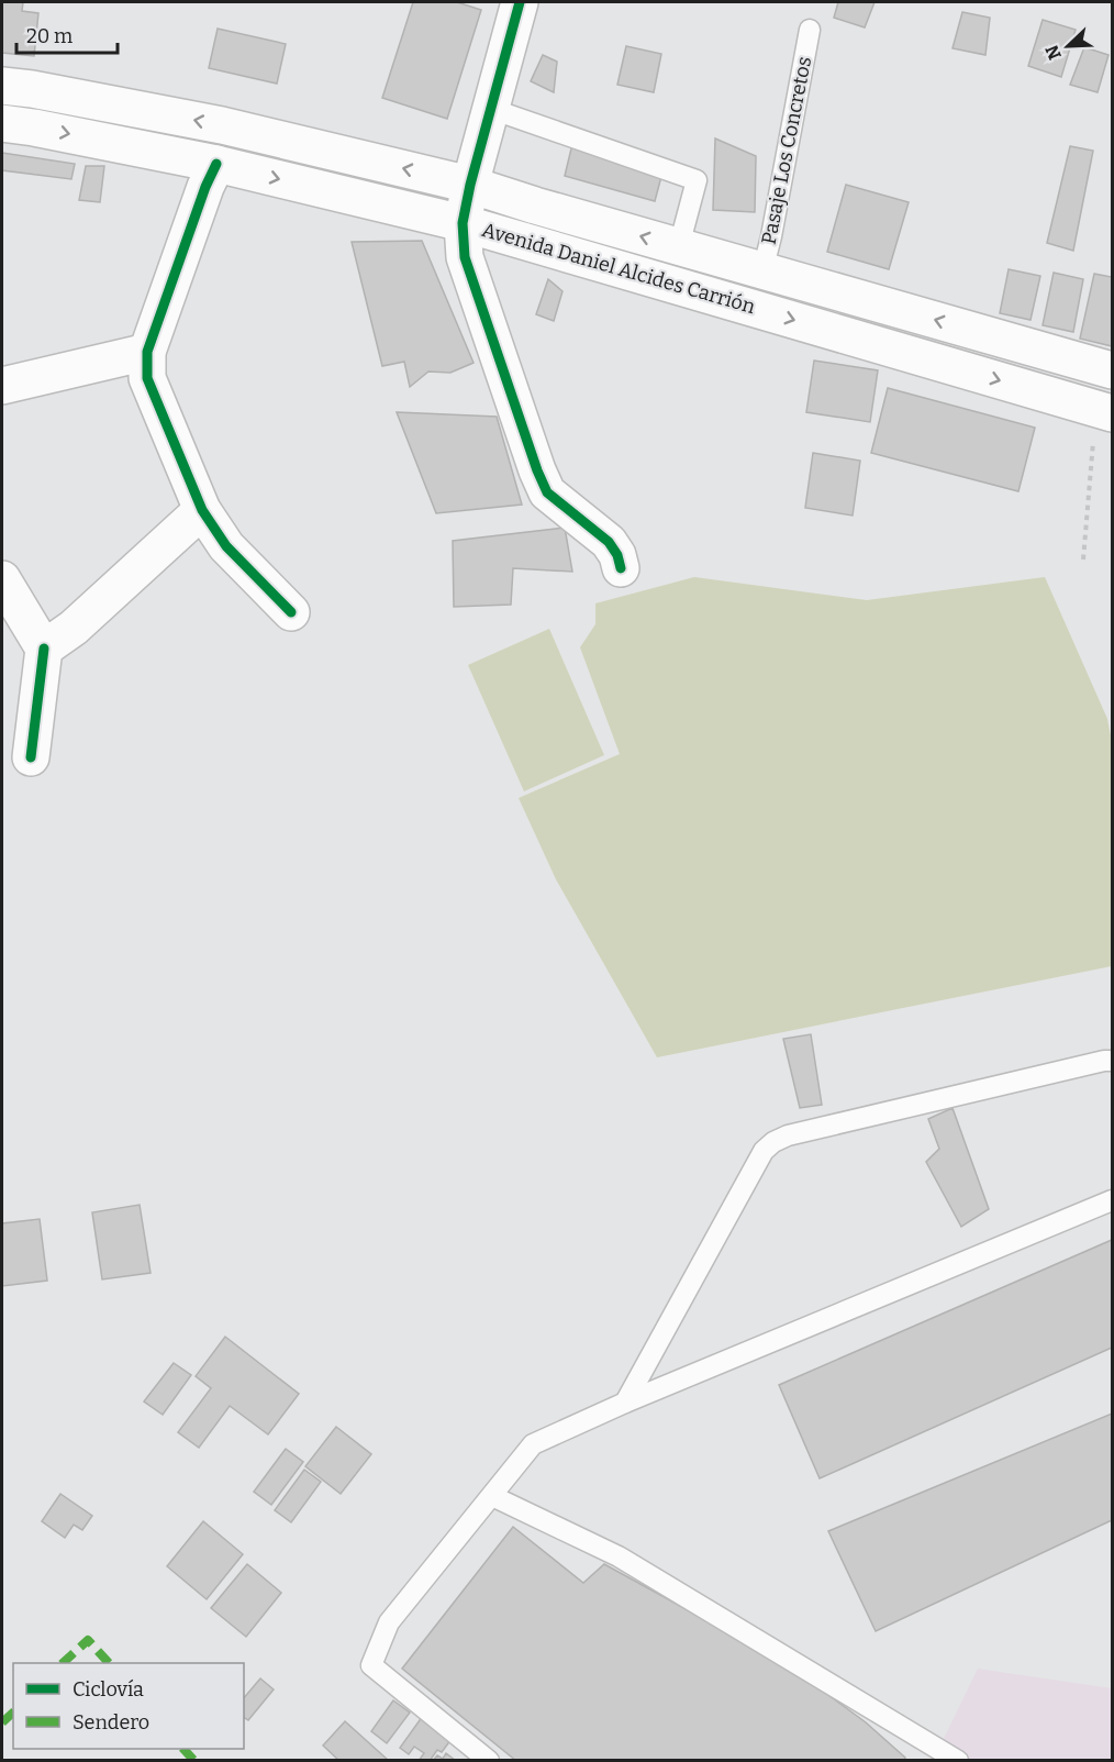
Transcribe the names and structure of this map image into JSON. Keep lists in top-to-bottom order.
{
  "streets": {
    "main road": ["Avenida Daniel Alcides Carrión"],
    "lane": ["Pasaje Los Concretos"]
  },
  "crossings": [
    ["Pasaje Los Concretos", "Avenida Daniel Alcides Carrión"]
  ],
  "legend": ["Ciclovía", "Sendero"],
  "scale_bar": "20 m",
  "north": "bottom left"
}
